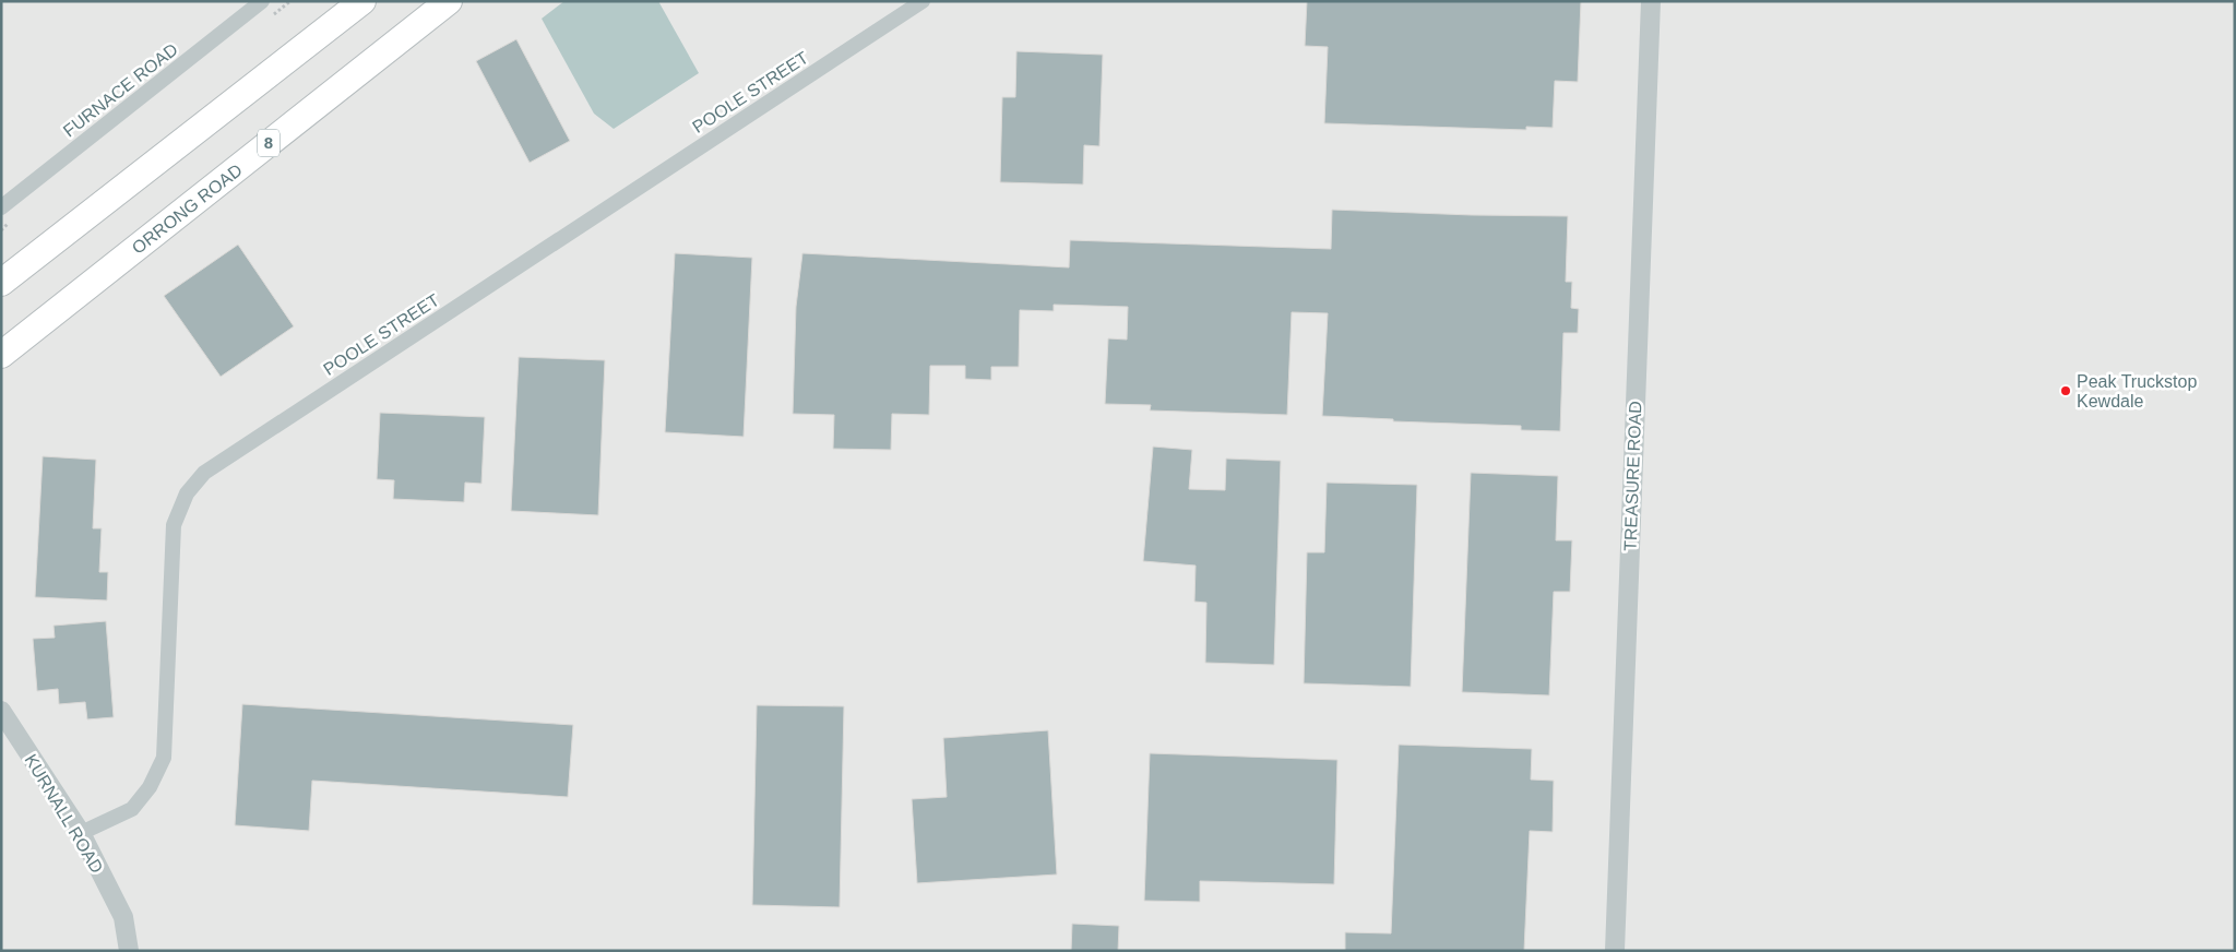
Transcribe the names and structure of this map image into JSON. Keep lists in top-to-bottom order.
{
  "streets": {
    "highway": ["8", "ORRONG ROAD"],
    "street": [
      "FURNACE ROAD",
      "POOLE STREET",
      "TREASURE ROAD",
      "KURNALL ROAD"
    ]
  },
  "crossings": [
    ["POOLE STREET", "KURNALL ROAD"]
  ],
  "places": ["Peak Truckstop Kewdale"]
}
